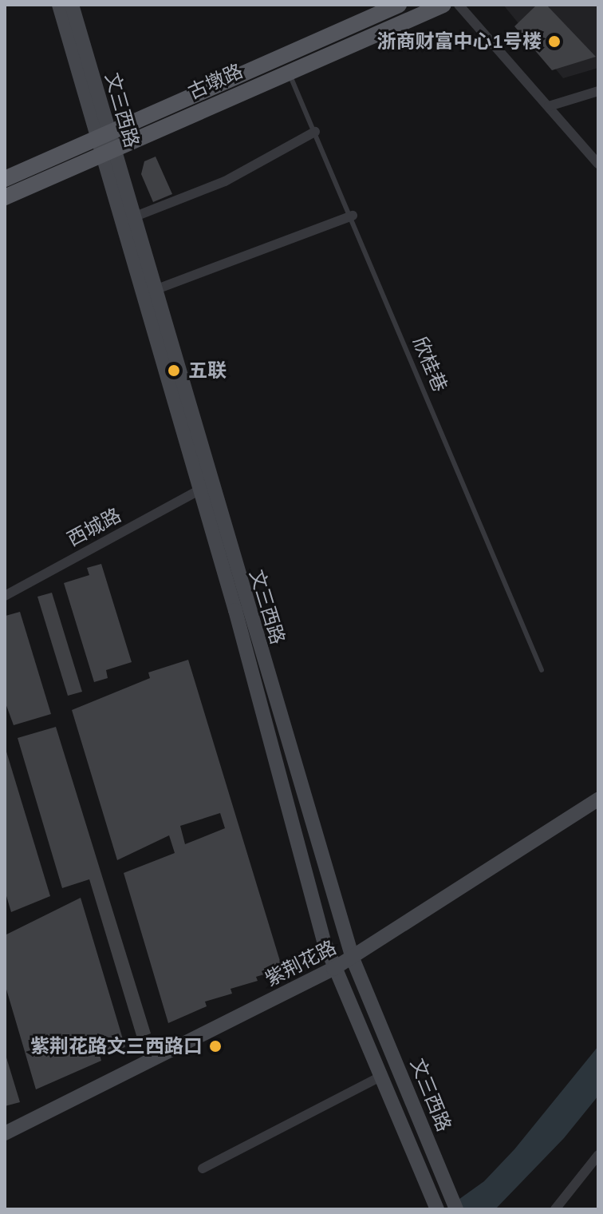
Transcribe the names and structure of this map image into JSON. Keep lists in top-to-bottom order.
{
  "streets": {
    "main road": ["古墩路", "文三西路", "紫荆花路"],
    "street": ["西城路"],
    "lane": ["欣桂巷"]
  },
  "crossings": [
    ["古墩路", "文三西路"],
    ["古墩路", "欣桂巷"],
    ["文三西路", "西城路"],
    ["文三西路", "紫荆花路"]
  ],
  "places": ["浙商财富中心1号楼", "五联", "紫荆花路文三西路口"]
}
